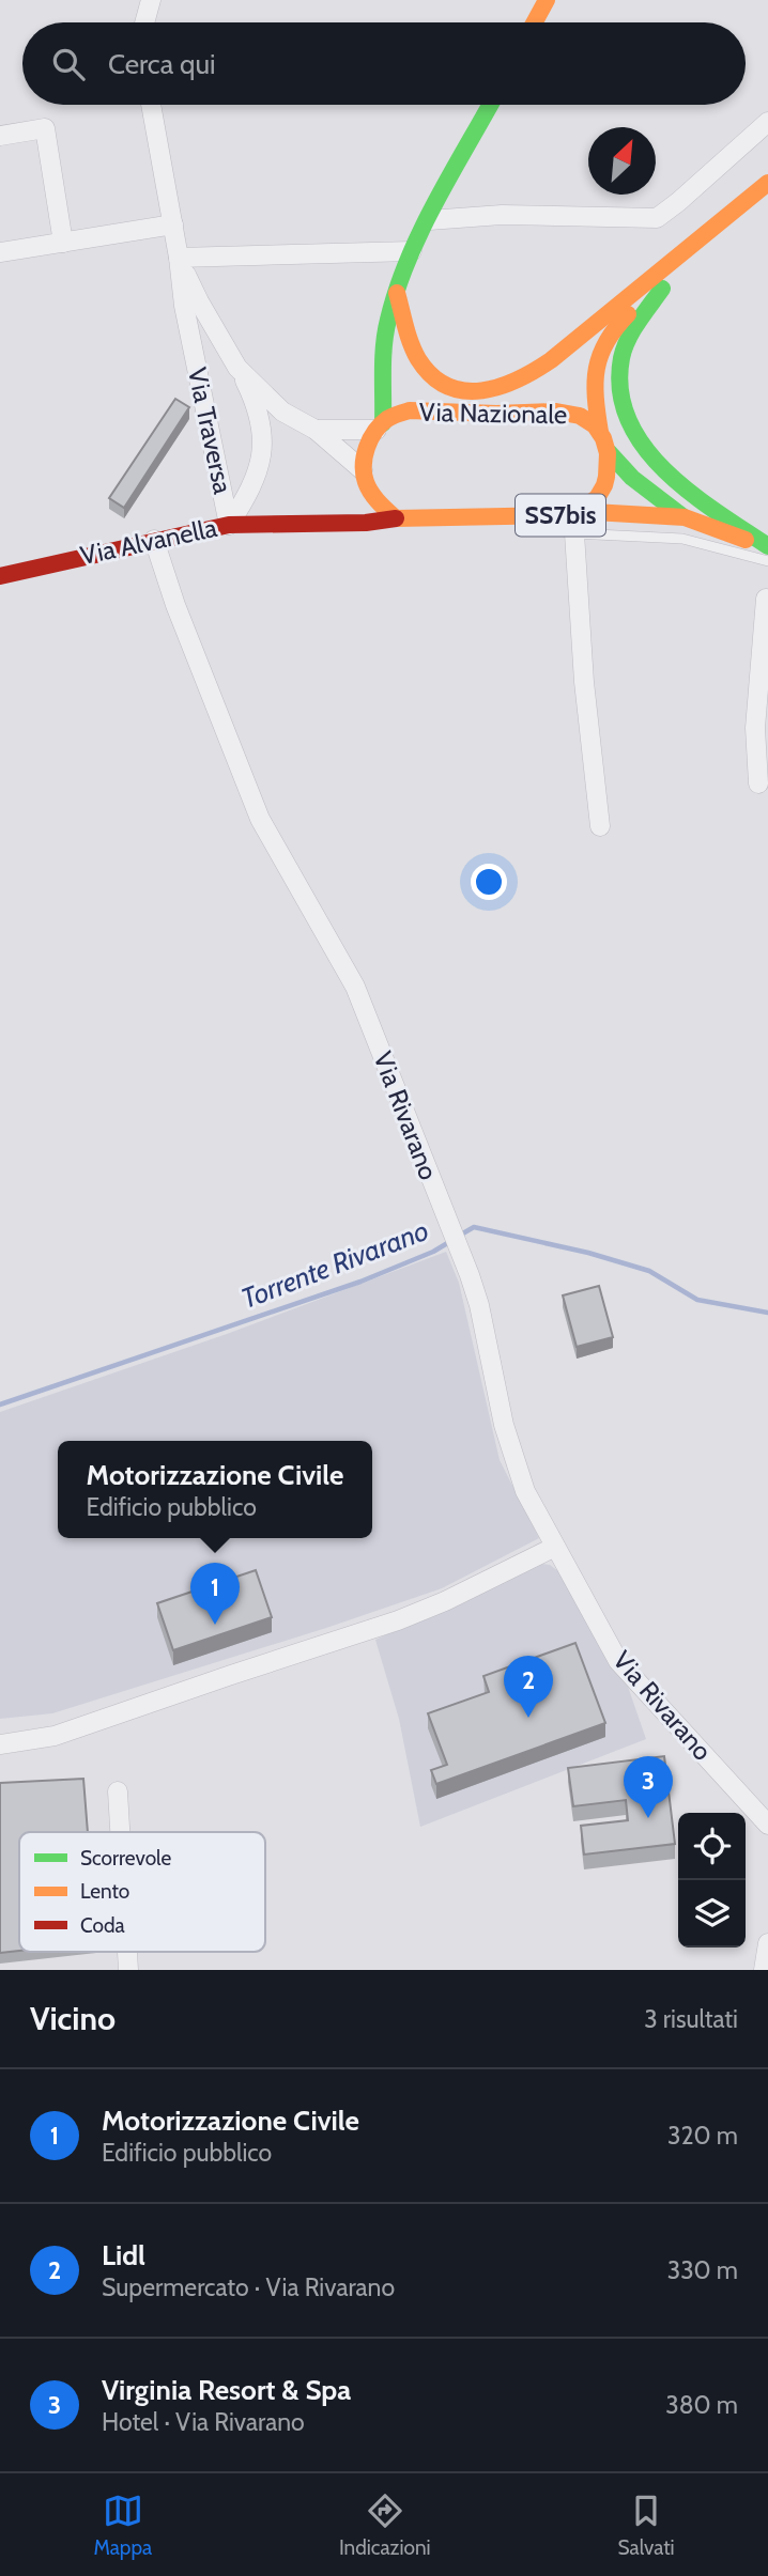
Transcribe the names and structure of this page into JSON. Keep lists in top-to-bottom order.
{
  "streets": {
    "main road": ["Via Nazionale", "SS7bis", "Via Alvanella"],
    "street": ["Via Traversa", "Via Rivarano"]
  },
  "crossings": [
    ["Via Nazionale", "Via Traversa"],
    ["Via Nazionale", "SS7bis"],
    ["Via Nazionale", "Via Alvanella"],
    ["Via Traversa", "Via Alvanella"],
    ["SS7bis", "Via Alvanella"],
    ["Via Alvanella", "Via Rivarano"]
  ],
  "water": ["Torrente Rivarano"],
  "legend": ["Scorrevole", "Lento", "Coda"],
  "north": "top right",
  "page": {
    "search": "Cerca qui",
    "popup": ["Motorizzazione Civile", "Edificio pubblico"],
    "pins": ["1", "2", "3"],
    "heading": ["Vicino", "3 risultati"],
    "list": [
      {
        "mark": "1",
        "name": "Motorizzazione Civile",
        "note": "Edificio pubblico",
        "value": "320 m"
      },
      {
        "mark": "2",
        "name": "Lidl",
        "note": "Supermercato · Via Rivarano",
        "value": "330 m"
      },
      {
        "mark": "3",
        "name": "Virginia Resort & Spa",
        "note": "Hotel · Via Rivarano",
        "value": "380 m"
      }
    ],
    "nav": ["Mappa", "Indicazioni", "Salvati"]
  }
}
